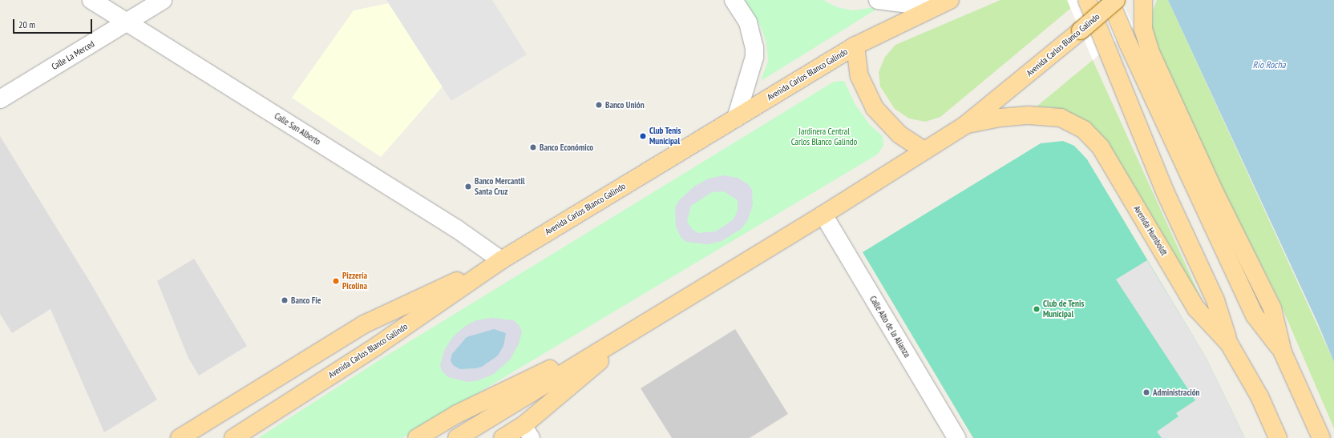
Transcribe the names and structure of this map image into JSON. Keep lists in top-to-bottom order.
{
  "streets": {
    "main road": ["Avenida Carlos Blanco Galindo", "Avenida Humboldt"],
    "street": ["Calle La Merced", "Calle San Alberto", "Calle Alto de la Alianza"]
  },
  "crossings": [
    ["Avenida Carlos Blanco Galindo", "Calle San Alberto"],
    ["Avenida Carlos Blanco Galindo", "Avenida Humboldt"],
    ["Avenida Carlos Blanco Galindo", "Calle Alto de la Alianza"],
    ["Calle La Merced", "Calle San Alberto"]
  ],
  "water": ["Río Rocha"],
  "parks": ["Jardinera Central Carlos Blanco Galindo"],
  "places": [
    "Banco Unión",
    "Club Tenis Municipal",
    "Banco Económico",
    "Banco Mercantil Santa Cruz",
    "Pizzería Picolina",
    "Banco Fie",
    "Club de Tenis Municipal",
    "Administración"
  ],
  "scale_bar": "20 m"
}
